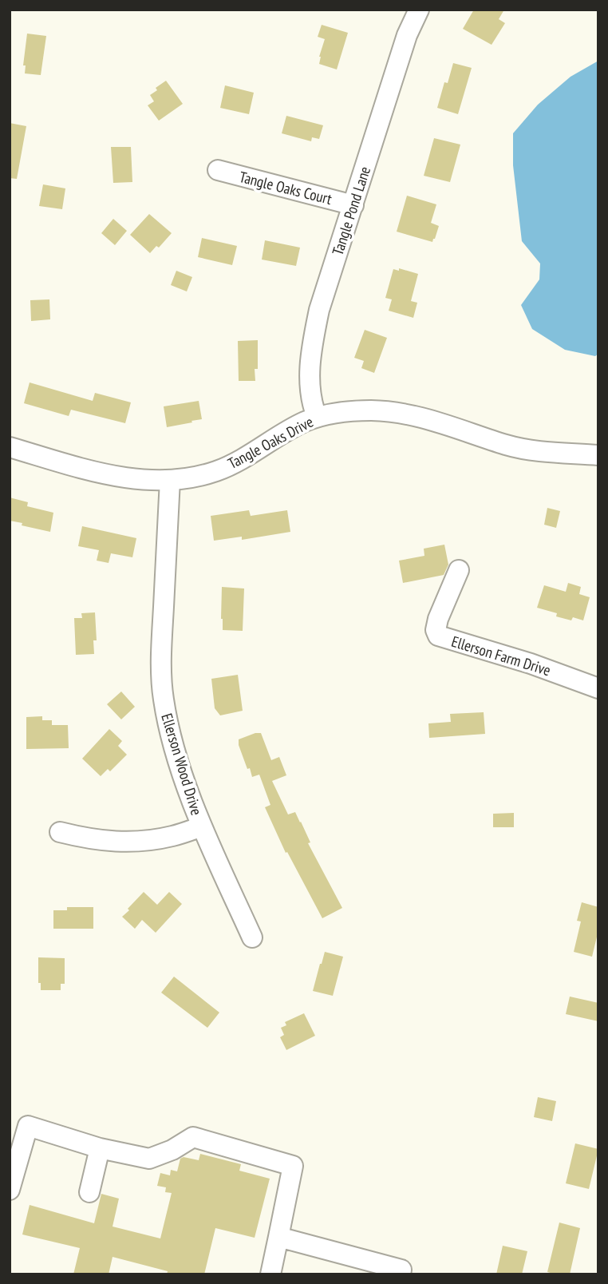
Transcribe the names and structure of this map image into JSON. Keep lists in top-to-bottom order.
{
  "streets": {
    "street": [
      "Tangle Oaks Court",
      "Tangle Pond Lane",
      "Tangle Oaks Drive",
      "Ellerson Farm Drive",
      "Ellerson Wood Drive"
    ]
  },
  "crossings": [
    ["Tangle Oaks Court", "Tangle Pond Lane"],
    ["Tangle Pond Lane", "Tangle Oaks Drive"],
    ["Tangle Oaks Drive", "Ellerson Wood Drive"]
  ]
}
